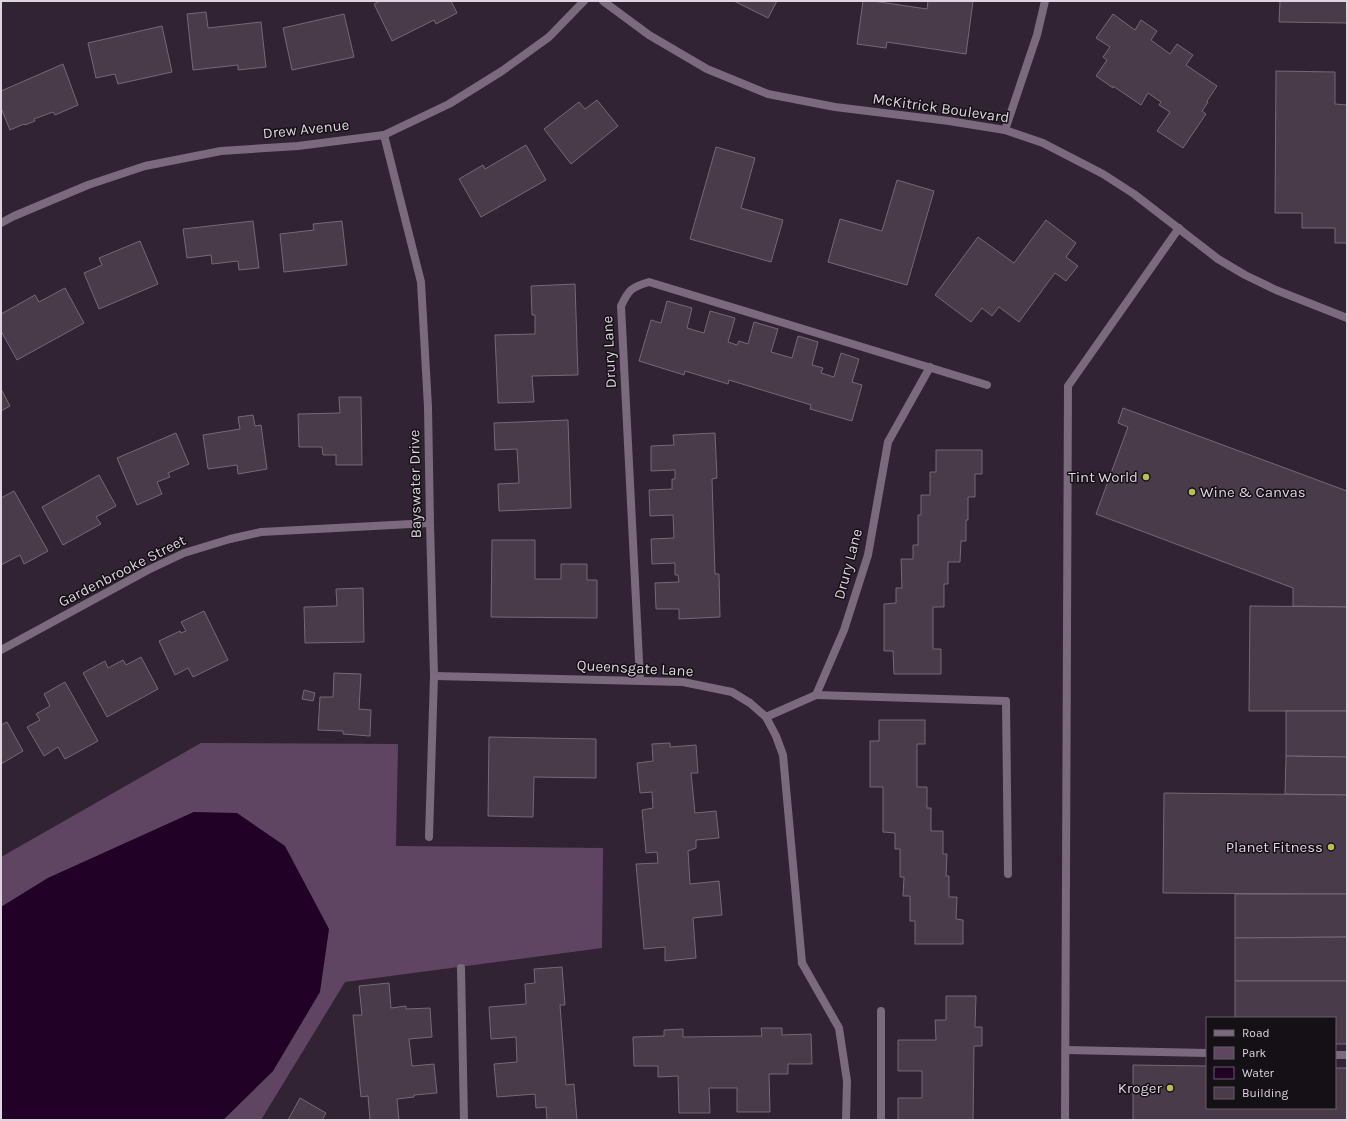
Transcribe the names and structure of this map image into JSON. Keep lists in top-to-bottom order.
{
  "streets": {
    "street": [
      "McKitrick Boulevard",
      "Drew Avenue",
      "Drury Lane",
      "Bayswater Drive",
      "Gardenbrooke Street",
      "Queensgate Lane"
    ]
  },
  "crossings": [
    ["Drew Avenue", "Bayswater Drive"],
    ["Drury Lane", "Queensgate Lane"],
    ["Bayswater Drive", "Gardenbrooke Street"],
    ["Bayswater Drive", "Queensgate Lane"]
  ],
  "places": [
    "Tint World",
    "Wine & Canvas",
    "Planet Fitness",
    "Kroger"
  ],
  "legend": [
    "Road",
    "Park",
    "Water",
    "Building"
  ]
}
